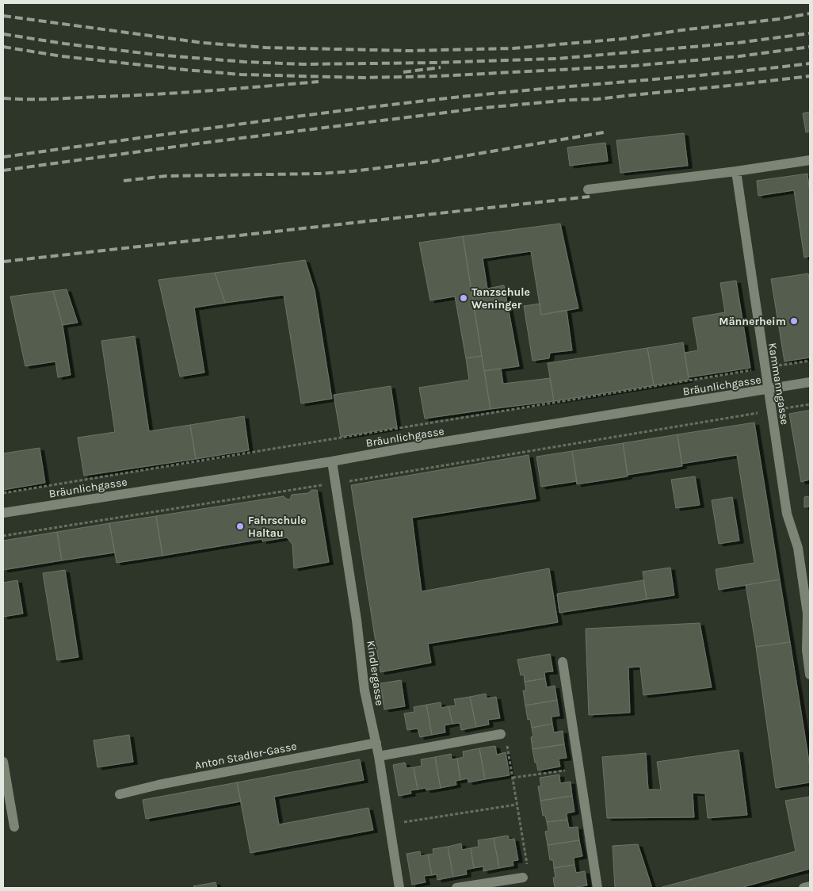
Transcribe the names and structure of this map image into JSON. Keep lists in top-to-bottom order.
{
  "streets": {
    "street": [
      "Kammanngasse",
      "Bräunlichgasse",
      "Kindlergasse",
      "Anton Stadler-Gasse"
    ]
  },
  "crossings": [
    ["Kammanngasse", "Bräunlichgasse"],
    ["Bräunlichgasse", "Kindlergasse"],
    ["Kindlergasse", "Anton Stadler-Gasse"]
  ],
  "places": ["Tanzschule Weninger", "Männerheim", "Fahrschule Haltau"]
}
